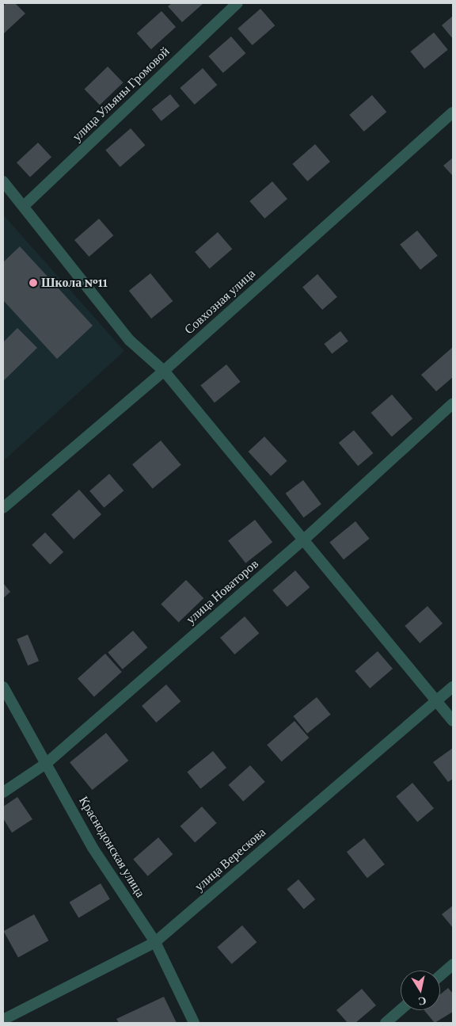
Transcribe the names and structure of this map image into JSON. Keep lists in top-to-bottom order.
{
  "streets": {
    "street": [
      "улица Ульяны Громовой",
      "Совхозная улица",
      "улица Новаторов",
      "Краснодонская улица",
      "улица Верескова"
    ]
  },
  "crossings": [
    ["улица Новаторов", "Краснодонская улица"],
    ["Краснодонская улица", "улица Верескова"]
  ],
  "places": ["Школа №11"],
  "north": "bottom"
}
